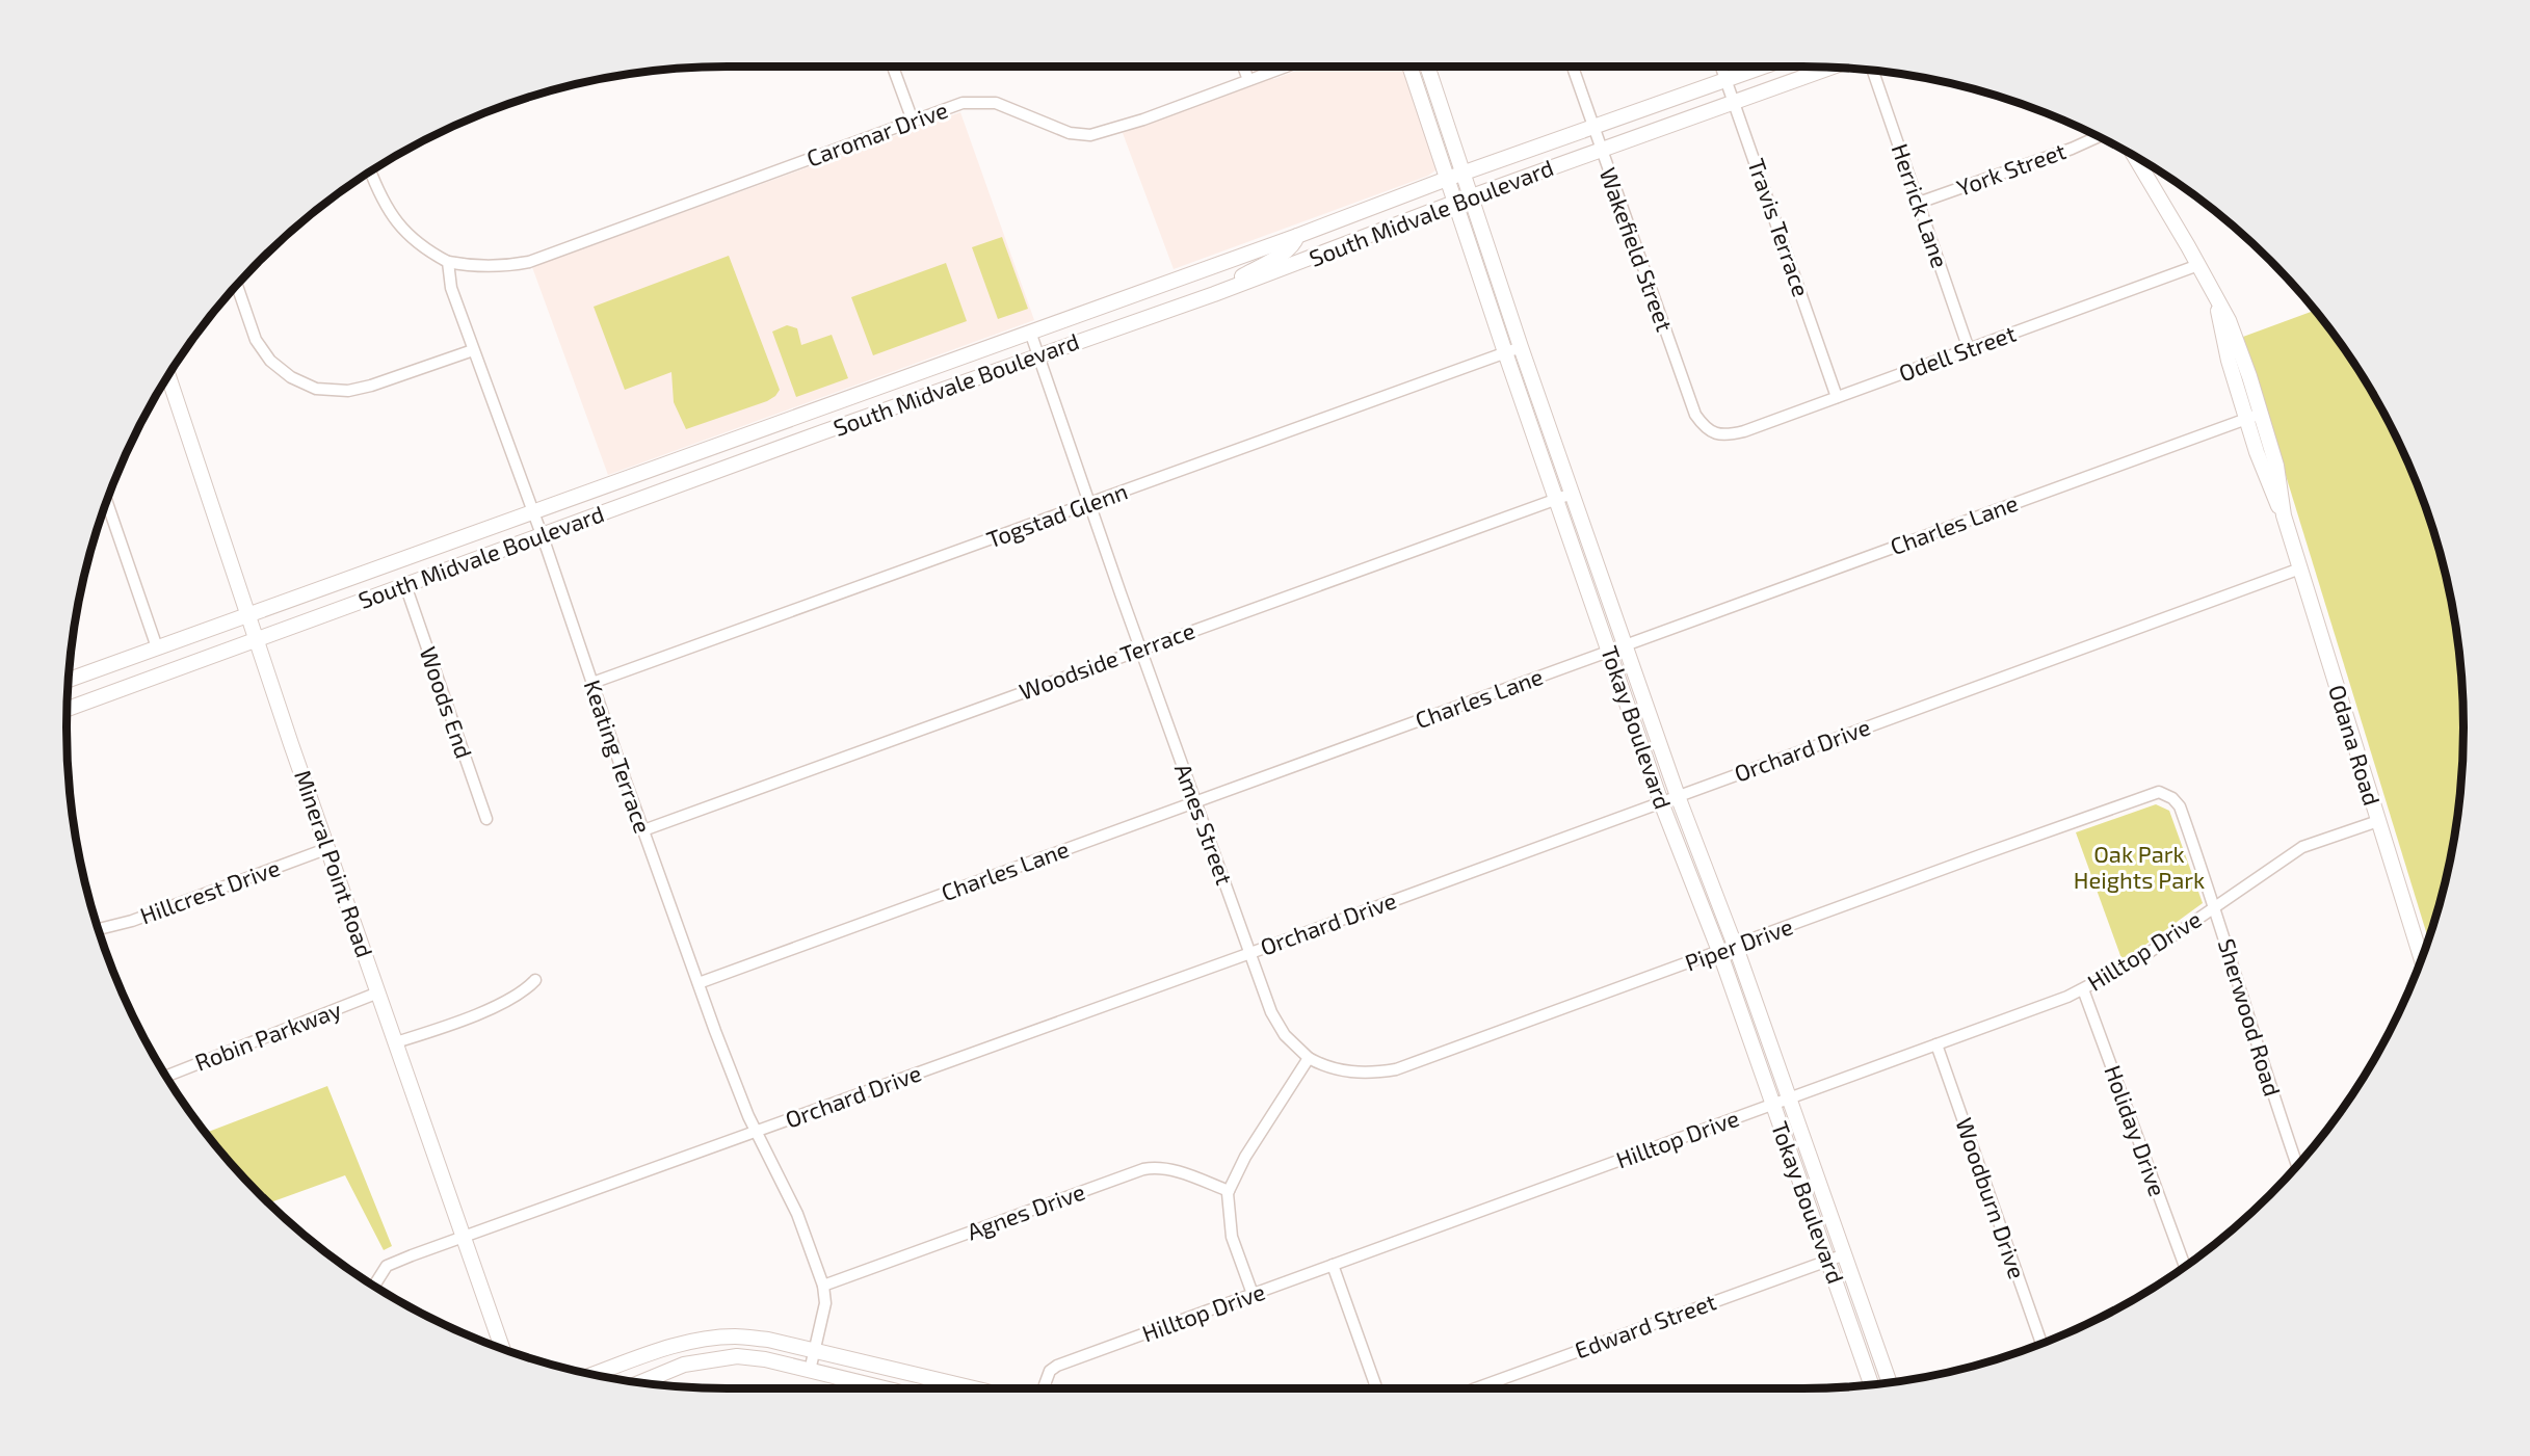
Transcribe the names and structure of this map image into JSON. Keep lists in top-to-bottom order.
{
  "streets": {
    "main road": [
      "South Midvale Boulevard",
      "Tokay Boulevard",
      "Odana Road",
      "Mineral Point Road"
    ],
    "street": [
      "Caromar Drive",
      "York Street",
      "Herrick Lane",
      "Travis Terrace",
      "Wakefield Street",
      "Odell Street",
      "Togstad Glenn",
      "Charles Lane",
      "Woodside Terrace",
      "Woods End",
      "Orchard Drive",
      "Keating Terrace",
      "Ames Street",
      "Hillcrest Drive",
      "Piper Drive",
      "Hilltop Drive",
      "Sherwood Road",
      "Robin Parkway",
      "Holiday Drive",
      "Woodburn Drive",
      "Agnes Drive",
      "Edward Street"
    ]
  },
  "crossings": [
    ["Caromar Drive", "Keating Terrace"],
    ["York Street", "Herrick Lane"],
    ["Herrick Lane", "Odell Street"],
    ["South Midvale Boulevard", "Travis Terrace"],
    ["South Midvale Boulevard", "Wakefield Street"],
    ["South Midvale Boulevard", "Woods End"],
    ["South Midvale Boulevard", "Tokay Boulevard"],
    ["South Midvale Boulevard", "Keating Terrace"],
    ["South Midvale Boulevard", "Ames Street"],
    ["South Midvale Boulevard", "Mineral Point Road"],
    ["Travis Terrace", "Odell Street"],
    ["Wakefield Street", "Odell Street"],
    ["Odell Street", "Odana Road"],
    ["Togstad Glenn", "Tokay Boulevard"],
    ["Togstad Glenn", "Keating Terrace"],
    ["Togstad Glenn", "Ames Street"],
    ["Charles Lane", "Tokay Boulevard"],
    ["Charles Lane", "Odana Road"],
    ["Charles Lane", "Keating Terrace"],
    ["Charles Lane", "Ames Street"],
    ["Woodside Terrace", "Tokay Boulevard"],
    ["Woodside Terrace", "Keating Terrace"],
    ["Woodside Terrace", "Ames Street"],
    ["Tokay Boulevard", "Orchard Drive"],
    ["Tokay Boulevard", "Piper Drive"],
    ["Tokay Boulevard", "Hilltop Drive"],
    ["Tokay Boulevard", "Edward Street"],
    ["Odana Road", "Orchard Drive"],
    ["Odana Road", "Hilltop Drive"],
    ["Orchard Drive", "Keating Terrace"],
    ["Orchard Drive", "Ames Street"],
    ["Orchard Drive", "Mineral Point Road"],
    ["Keating Terrace", "Agnes Drive"],
    ["Ames Street", "Piper Drive"],
    ["Mineral Point Road", "Hillcrest Drive"],
    ["Mineral Point Road", "Robin Parkway"],
    ["Piper Drive", "Sherwood Road"],
    ["Hilltop Drive", "Sherwood Road"],
    ["Hilltop Drive", "Holiday Drive"],
    ["Hilltop Drive", "Woodburn Drive"]
  ],
  "parks": ["Oak Park Heights Park"]
}
